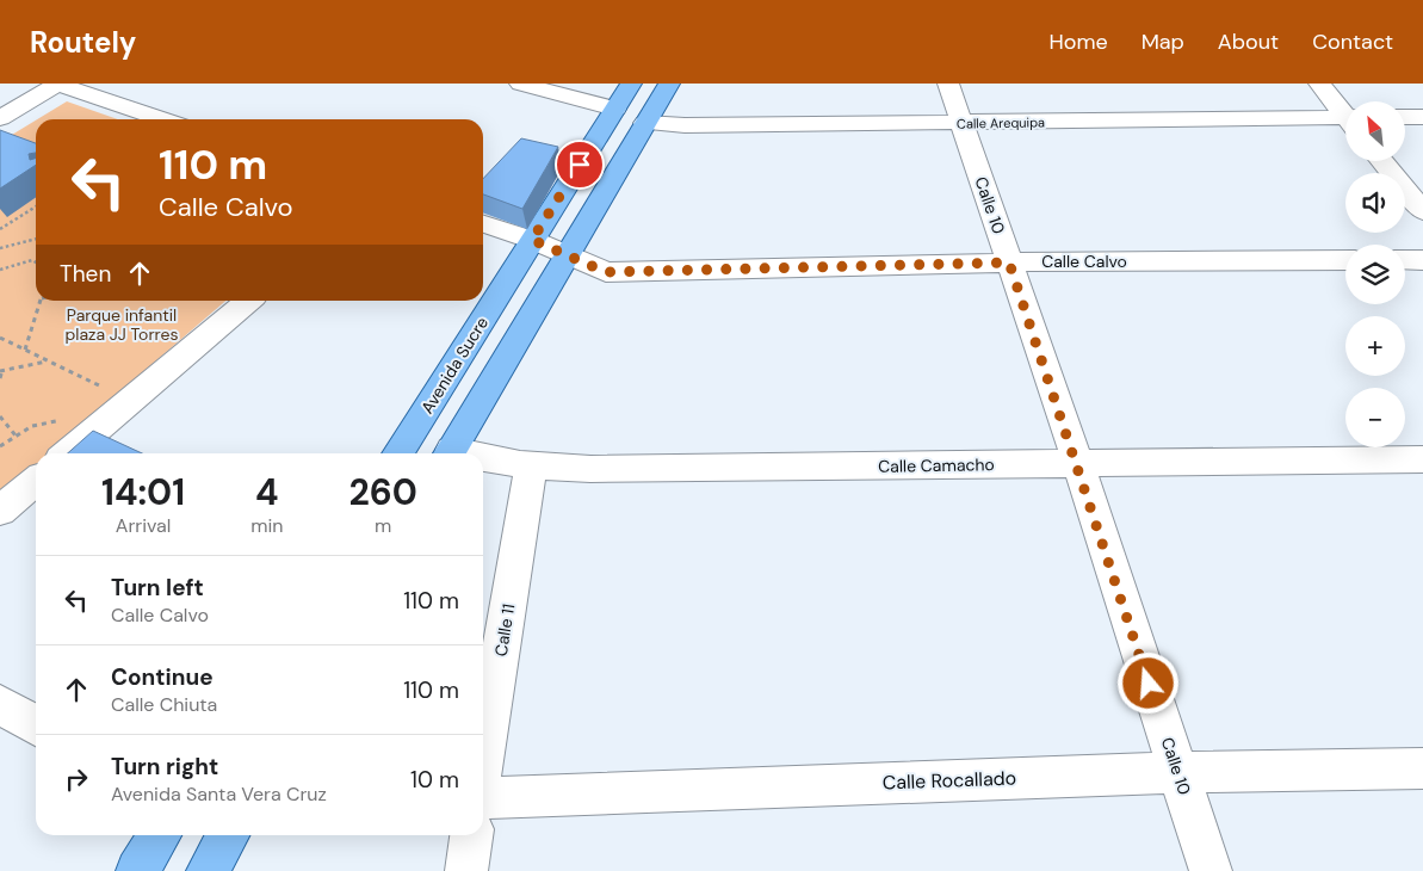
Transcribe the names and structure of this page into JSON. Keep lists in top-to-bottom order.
{
  "streets": {
    "main road": ["Avenida Sucre"],
    "street": [
      "Calle Arequipa",
      "Calle 10",
      "Calle Calvo",
      "Calle Camacho",
      "Calle 11",
      "Calle Rocallado"
    ]
  },
  "crossings": [
    ["Calle Arequipa", "Calle 10"],
    ["Calle 10", "Calle Calvo"],
    ["Calle 10", "Calle Camacho"],
    ["Calle 10", "Calle Rocallado"],
    ["Calle Calvo", "Avenida Sucre"],
    ["Calle Camacho", "Calle 11"]
  ],
  "parks": ["Parque infantil plaza JJ Torres"],
  "north": "top left",
  "page": {
    "header": "Routely",
    "nav": [
      "Home",
      "Map",
      "About",
      "Contact"
    ],
    "map_buttons": ["+", "−"],
    "turn": ["110 m", "Calle Calvo"],
    "then": "Then",
    "eta": [
      "14:01",
      "Arrival",
      "4",
      "min",
      "260",
      "m"
    ],
    "list": [
      {
        "name": "Turn left",
        "note": "Calle Calvo",
        "value": "110 m"
      },
      {
        "name": "Continue",
        "note": "Calle Chiuta",
        "value": "110 m"
      },
      {
        "name": "Turn right",
        "note": "Avenida Santa Vera Cruz",
        "value": "10 m"
      }
    ]
  }
}
